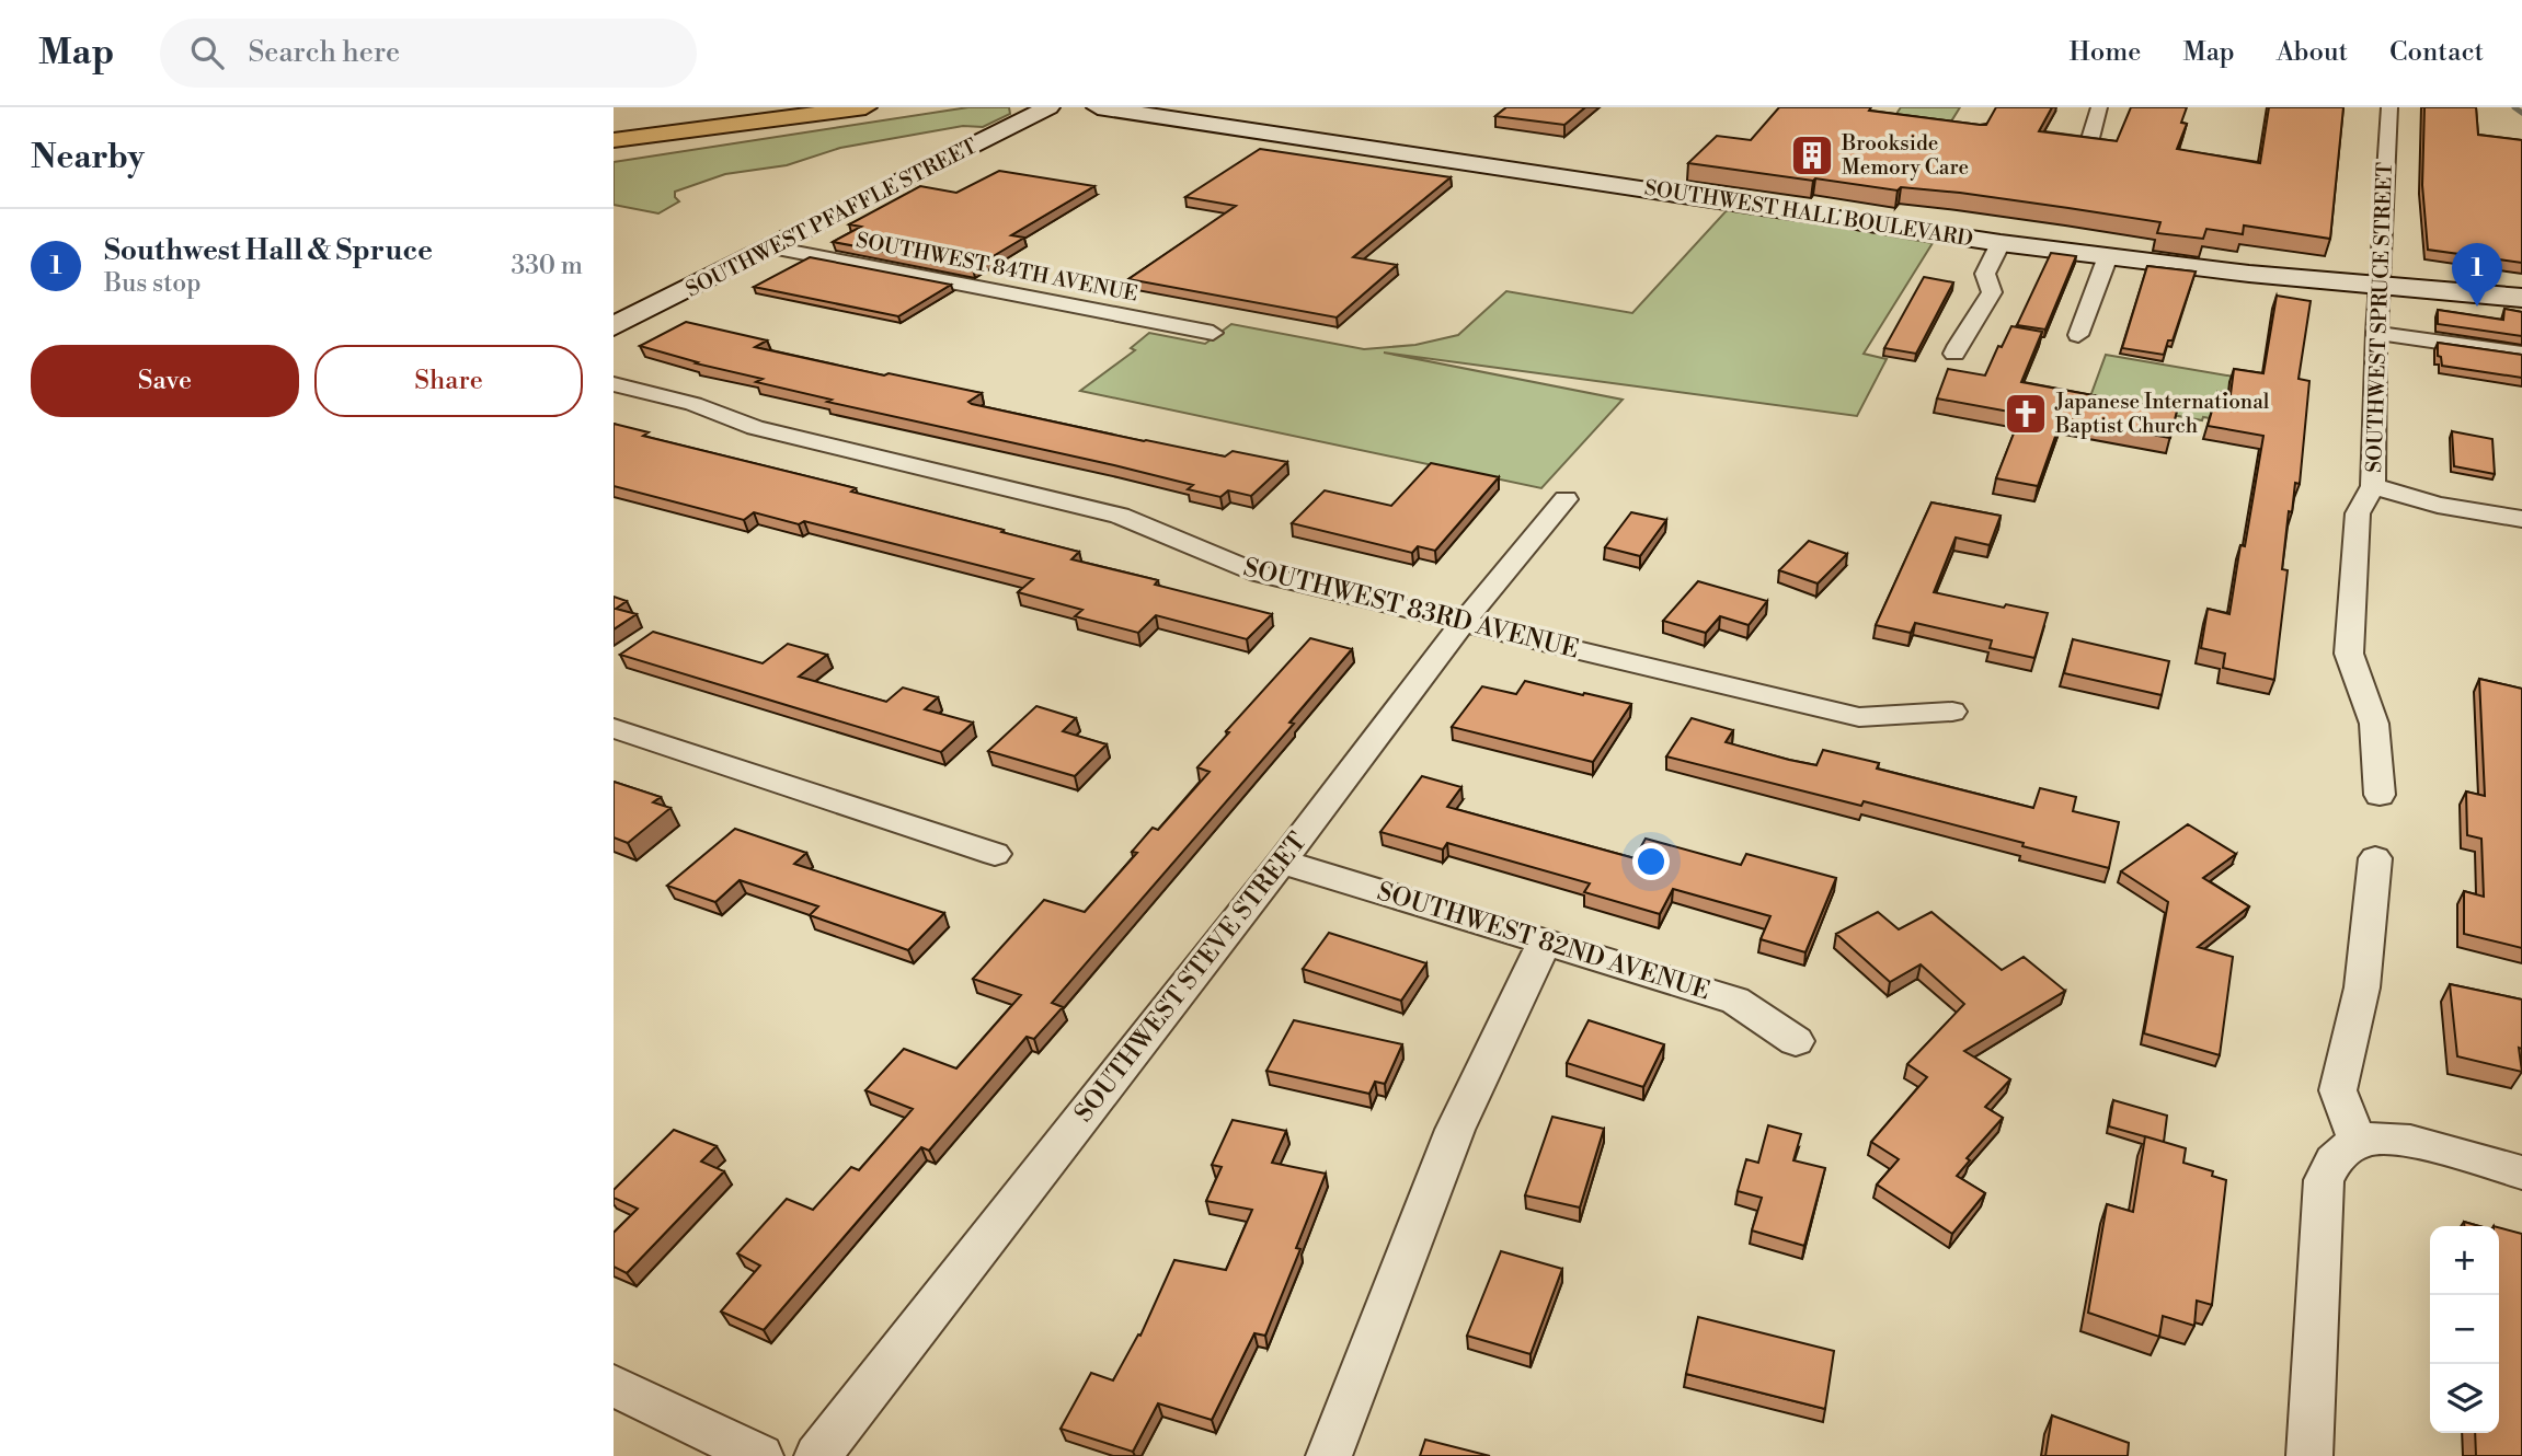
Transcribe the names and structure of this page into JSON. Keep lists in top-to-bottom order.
{
  "streets": {
    "main road": ["SOUTHWEST HALL BOULEVARD", "SOUTHWEST PFAFFLE STREET"],
    "street": [
      "SOUTHWEST 84TH AVENUE",
      "SOUTHWEST SPRUCE STREET",
      "SOUTHWEST 83RD AVENUE",
      "SOUTHWEST 82ND AVENUE",
      "SOUTHWEST STEVE STREET"
    ]
  },
  "crossings": [
    ["SOUTHWEST HALL BOULEVARD", "SOUTHWEST SPRUCE STREET"],
    ["SOUTHWEST PFAFFLE STREET", "SOUTHWEST 84TH AVENUE"],
    ["SOUTHWEST 83RD AVENUE", "SOUTHWEST STEVE STREET"],
    ["SOUTHWEST 82ND AVENUE", "SOUTHWEST STEVE STREET"]
  ],
  "places": {
    "building": ["Brookside Memory Care"],
    "church": ["Japanese International Baptist Church"]
  },
  "page": {
    "header": "Map",
    "search": "Search here",
    "nav": [
      "Home",
      "Map",
      "About",
      "Contact"
    ],
    "heading": "Nearby",
    "list": [
      {
        "mark": "1",
        "name": "Southwest Hall & Spruce",
        "note": "Bus stop",
        "value": "330 m"
      }
    ],
    "pins": "1",
    "buttons": ["Save", "Share"],
    "map_buttons": ["+", "−"]
  }
}
